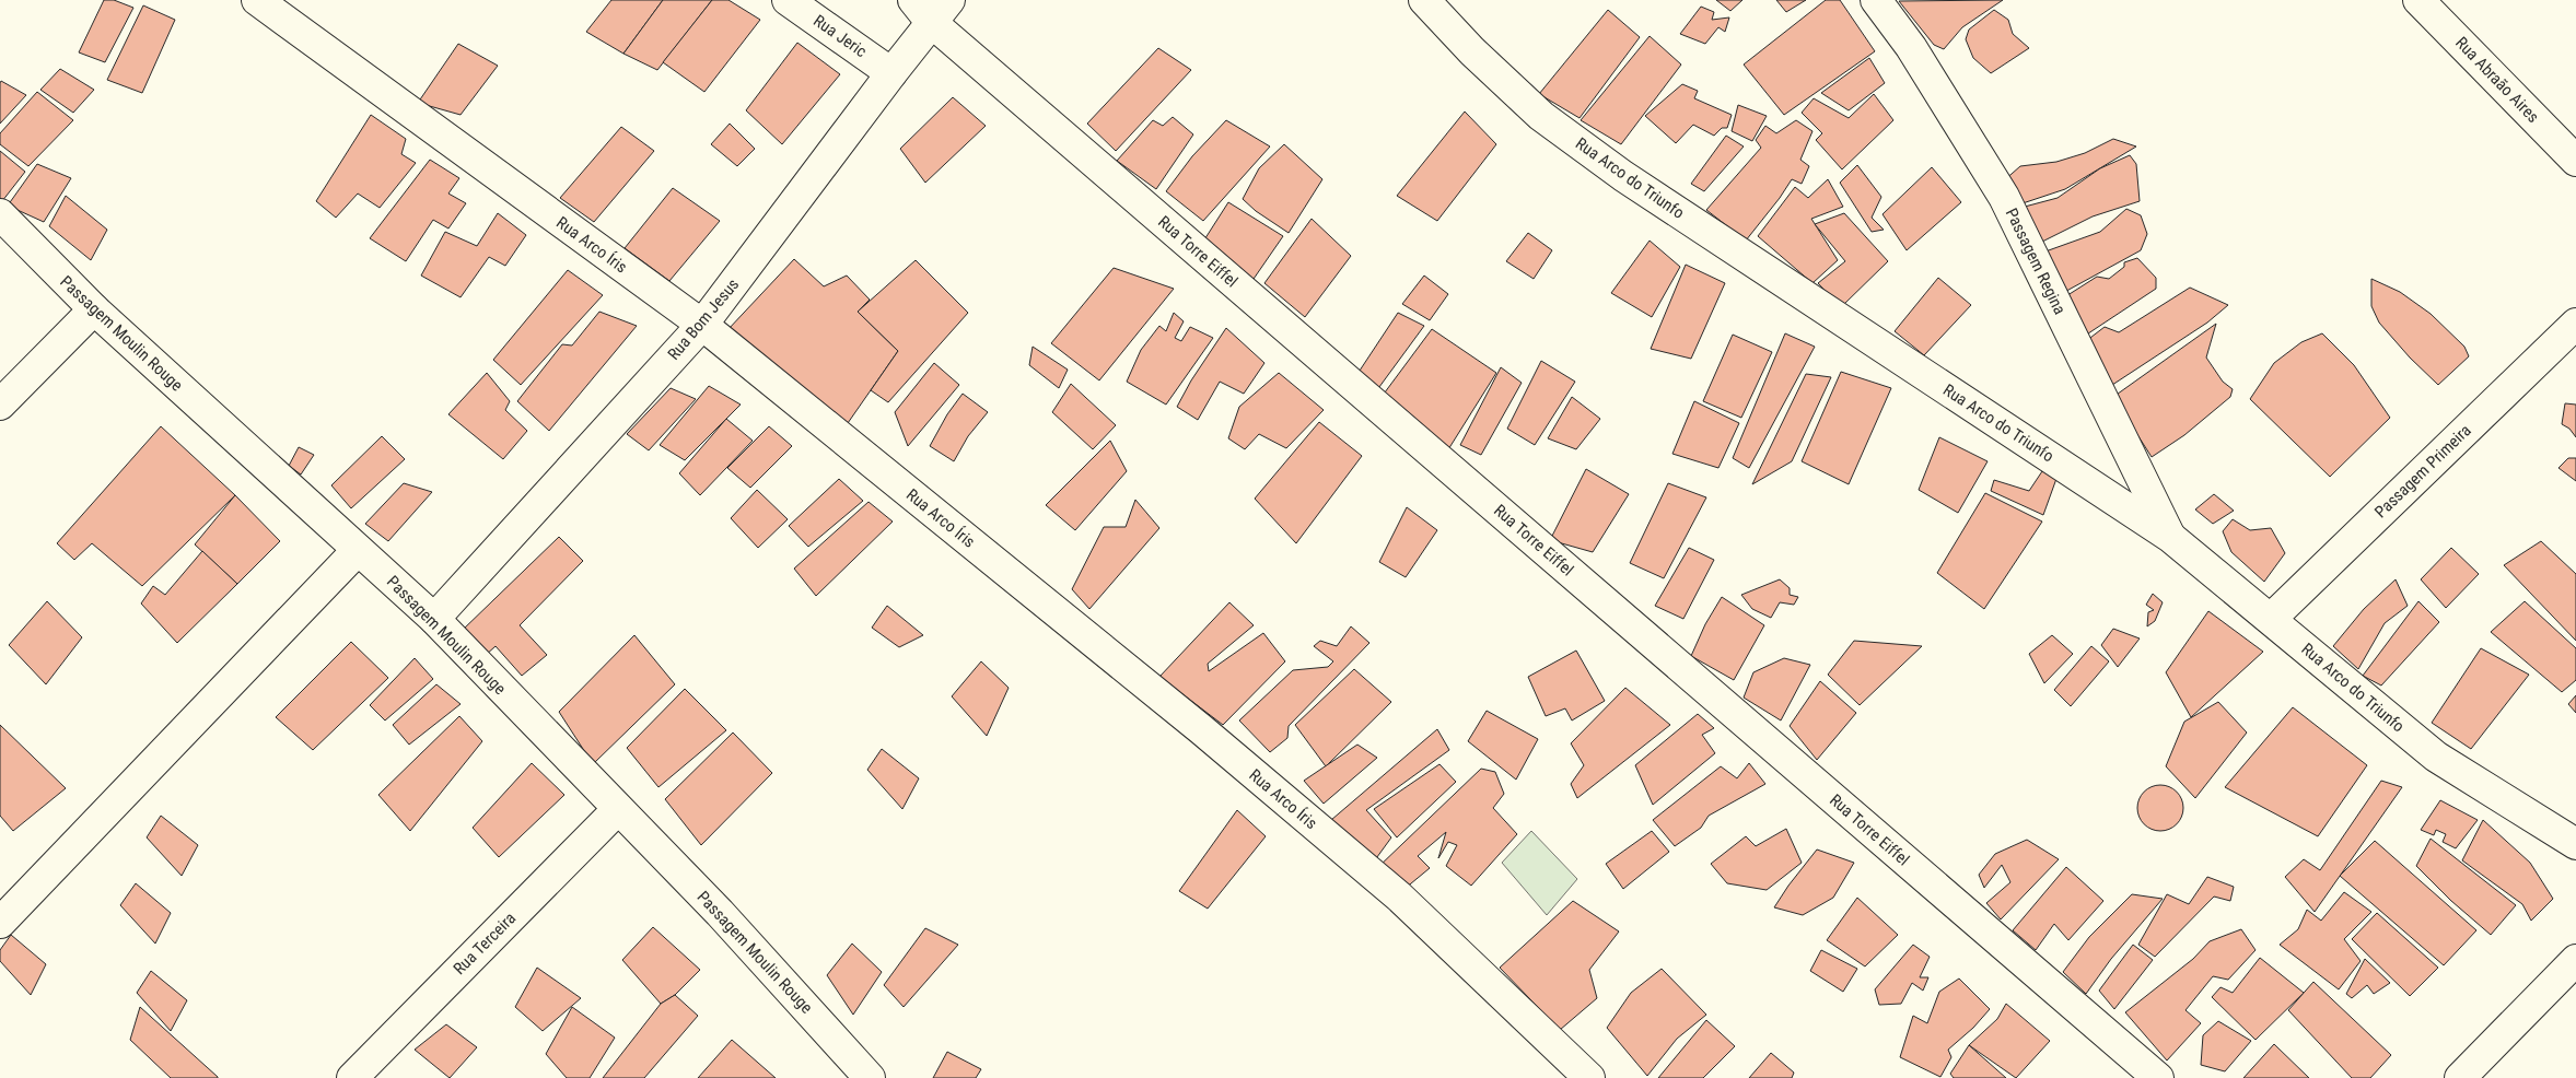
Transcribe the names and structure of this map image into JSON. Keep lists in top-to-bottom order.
{
  "streets": {
    "street": [
      "Rua Jeric",
      "Rua Abraão Aires",
      "Rua Arco do Triunfo",
      "Rua Arco Íris",
      "Rua Torre Eiffel",
      "Passagem Regina",
      "Rua Bom Jesus",
      "Passagem Moulin Rouge",
      "Passagem Primeira",
      "Rua Terceira"
    ]
  },
  "crossings": [
    ["Rua Jeric", "Rua Bom Jesus"],
    ["Rua Arco do Triunfo", "Passagem Regina"],
    ["Rua Arco do Triunfo", "Passagem Primeira"],
    ["Rua Arco Íris", "Rua Bom Jesus"],
    ["Rua Torre Eiffel", "Rua Bom Jesus"],
    ["Rua Bom Jesus", "Passagem Moulin Rouge"],
    ["Passagem Moulin Rouge", "Rua Terceira"]
  ]
}
